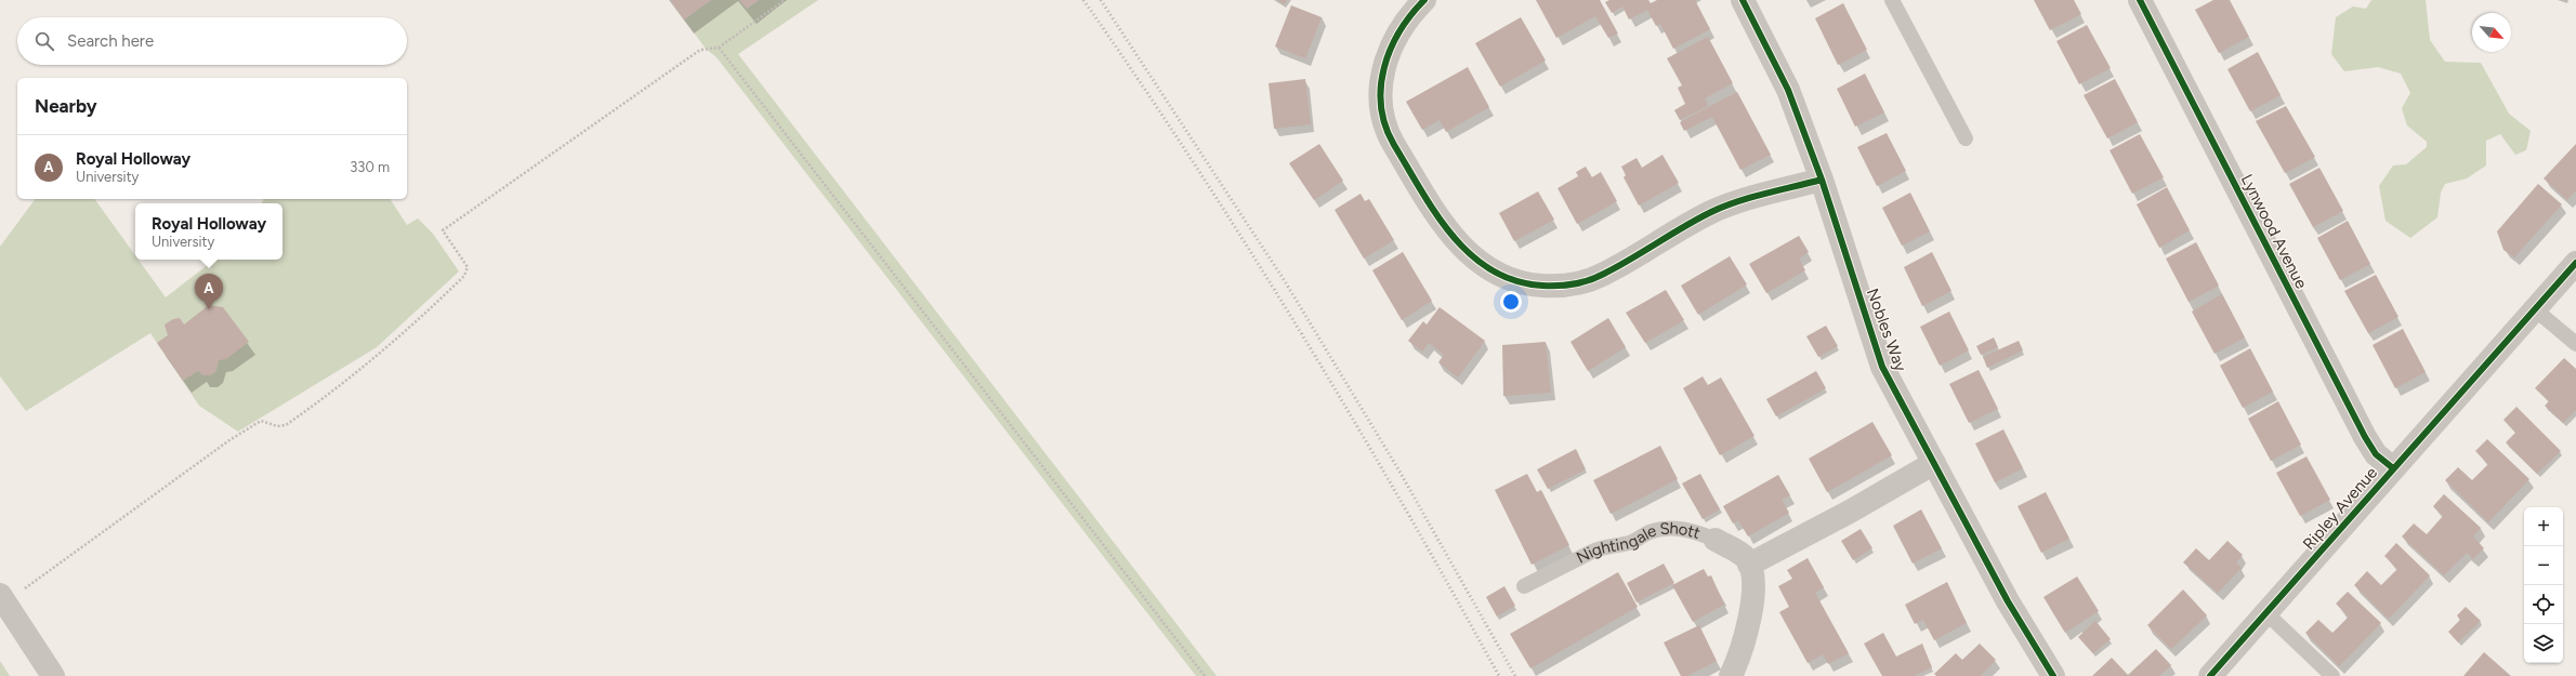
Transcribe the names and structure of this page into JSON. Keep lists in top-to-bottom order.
{
  "streets": {
    "street": [
      "Lynwood Avenue",
      "Nobles Way",
      "Ripley Avenue",
      "Nightingale Shott"
    ]
  },
  "crossings": [
    ["Lynwood Avenue", "Ripley Avenue"]
  ],
  "north": "bottom right",
  "page": {
    "search": "Search here",
    "heading": "Nearby",
    "list": [
      {
        "mark": "A",
        "name": "Royal Holloway",
        "note": "University",
        "value": "330 m"
      }
    ],
    "popup": ["Royal Holloway", "University"],
    "pins": "A",
    "map_buttons": ["+", "−"]
  }
}
